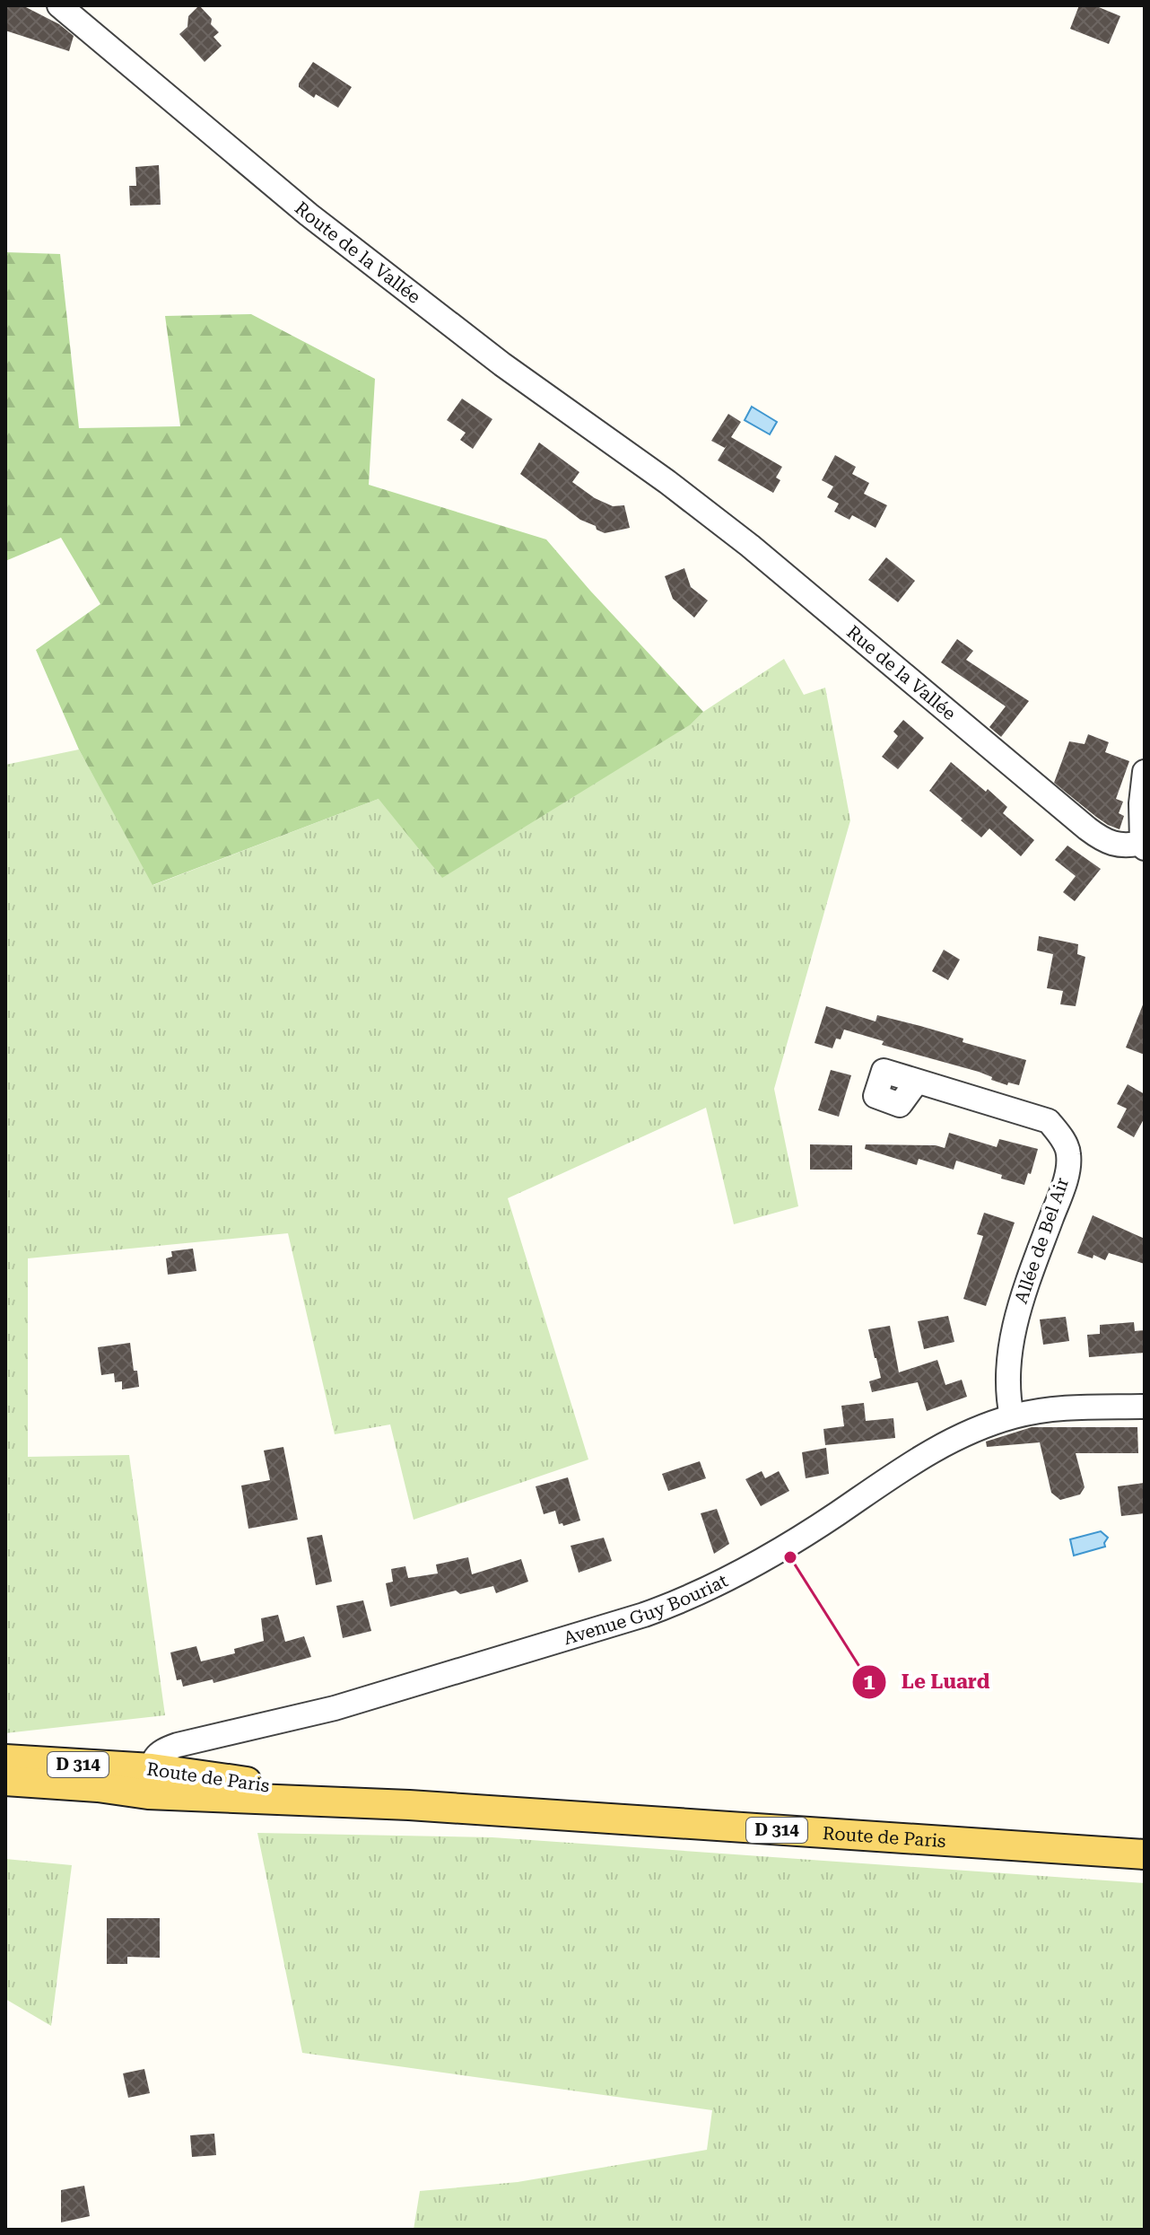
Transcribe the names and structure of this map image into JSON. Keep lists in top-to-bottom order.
{
  "streets": {
    "main road": ["D 314", "Route de Paris"],
    "street": [
      "Route de la Vallée",
      "Rue de la Vallée",
      "Allée de Bel Air",
      "Avenue Guy Bouriat"
    ]
  },
  "crossings": [
    ["Route de la Vallée", "Rue de la Vallée"],
    ["Allée de Bel Air", "Avenue Guy Bouriat"],
    ["Avenue Guy Bouriat", "Route de Paris"]
  ],
  "places": ["Le Luard"]
}
